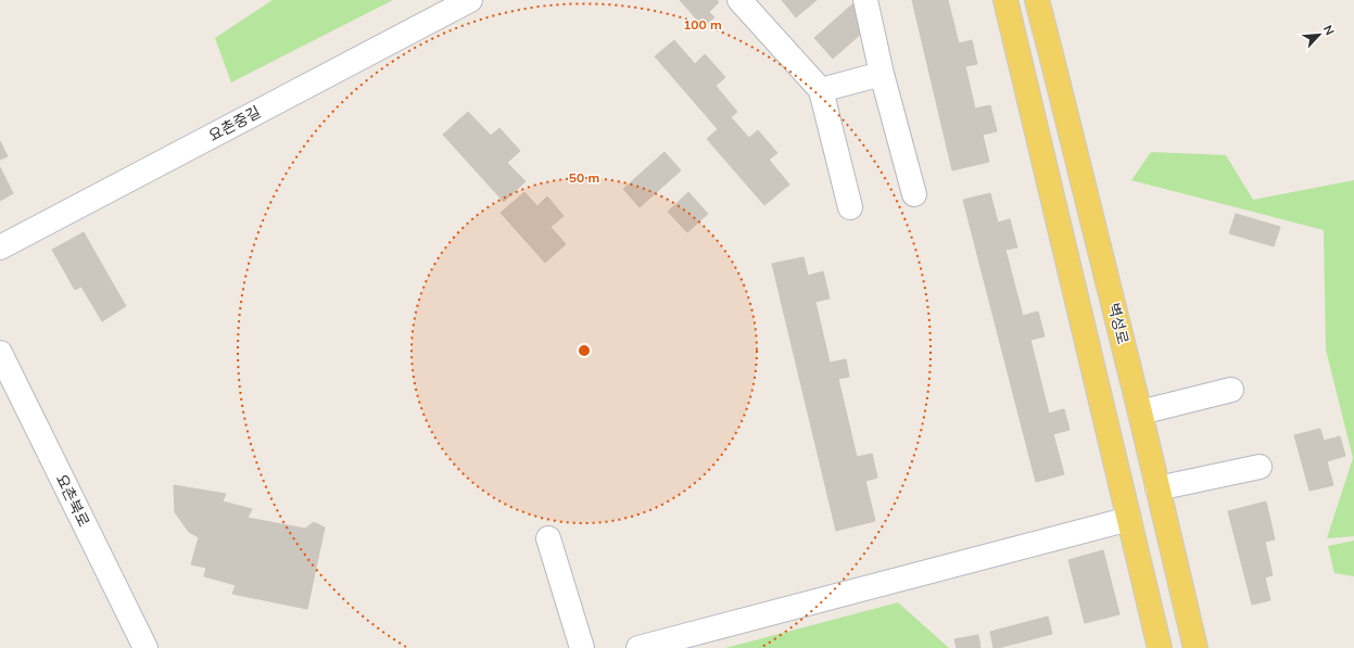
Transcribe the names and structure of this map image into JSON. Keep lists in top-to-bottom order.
{
  "streets": {
    "main road": ["벽성로"],
    "street": ["요촌중길", "요촌북로"]
  },
  "north": "top right",
  "rings": ["100 m", "50 m"]
}
